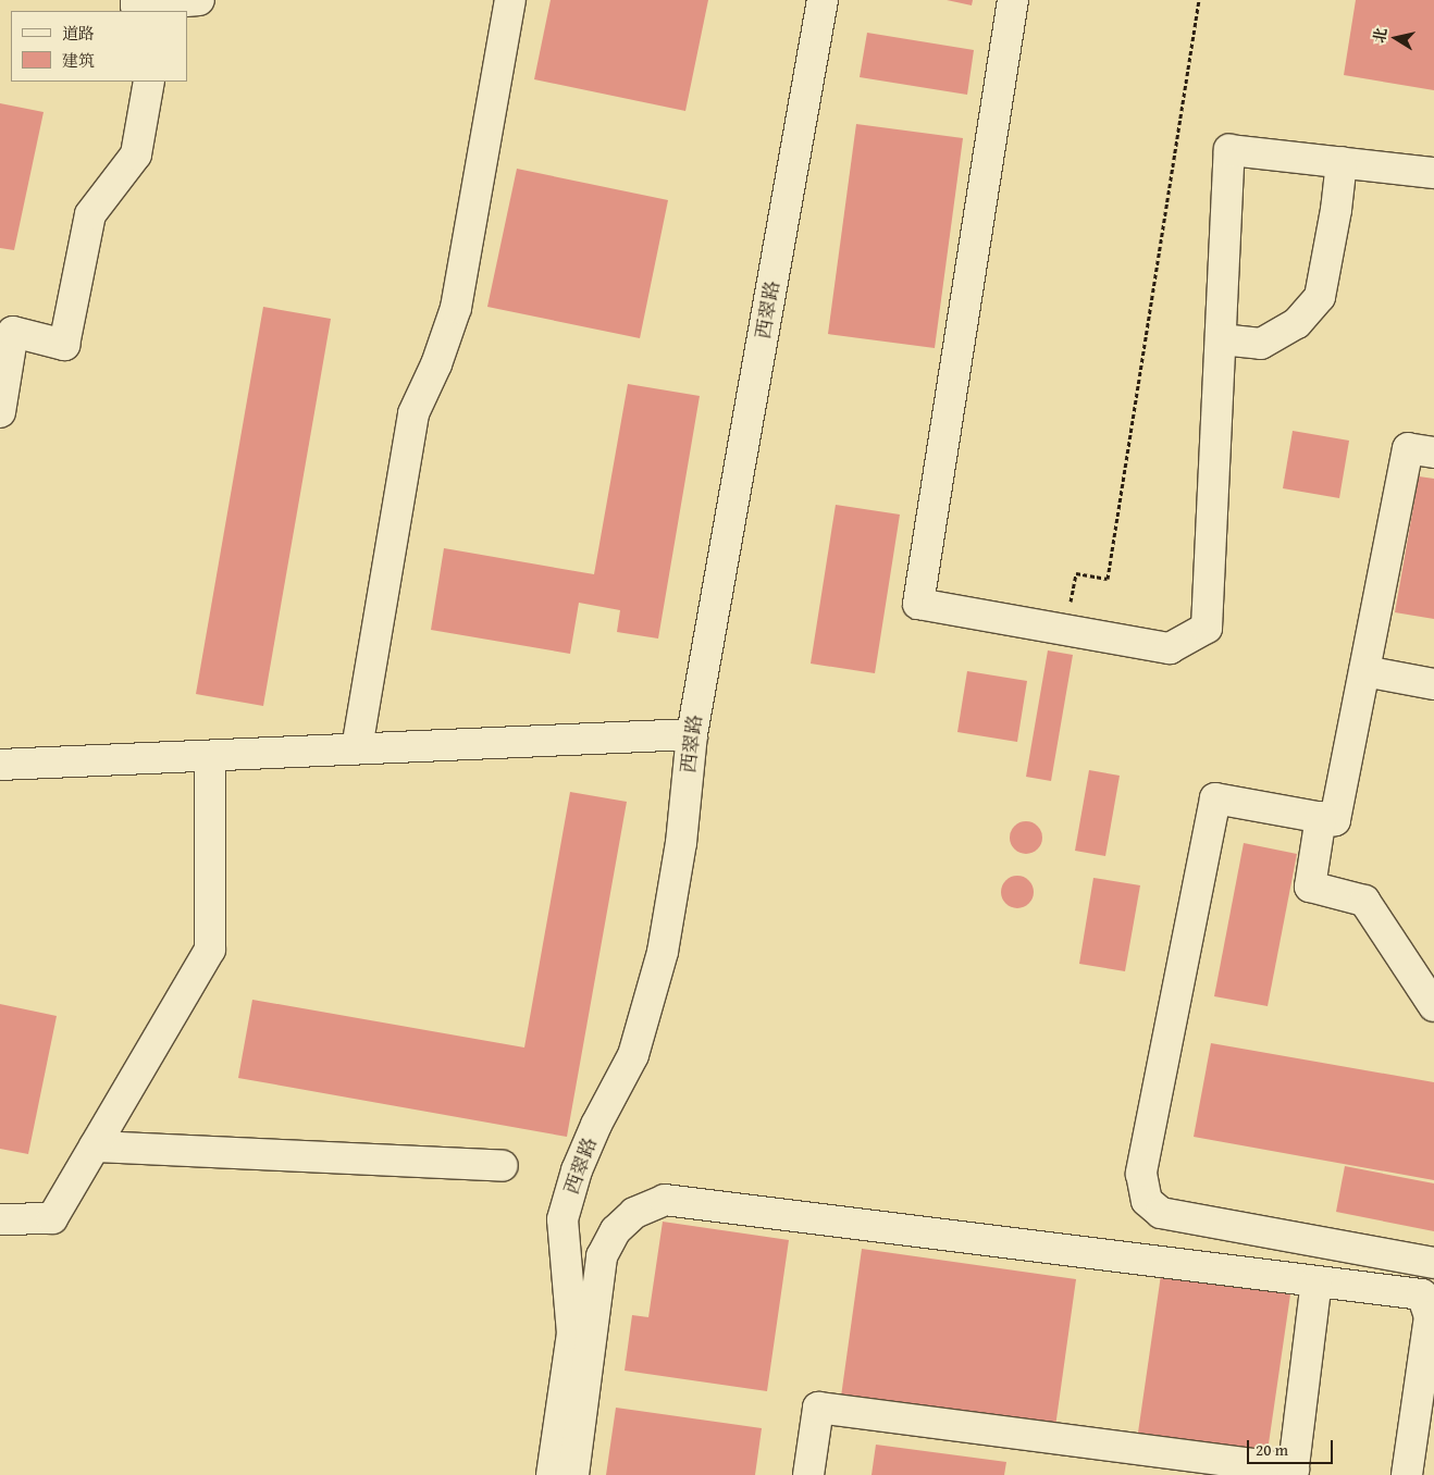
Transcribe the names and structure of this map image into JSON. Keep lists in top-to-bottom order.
{
  "streets": {
    "street": ["西翠路"]
  },
  "legend": ["道路", "建筑"],
  "scale_bar": "20 m",
  "north": "left"
}
